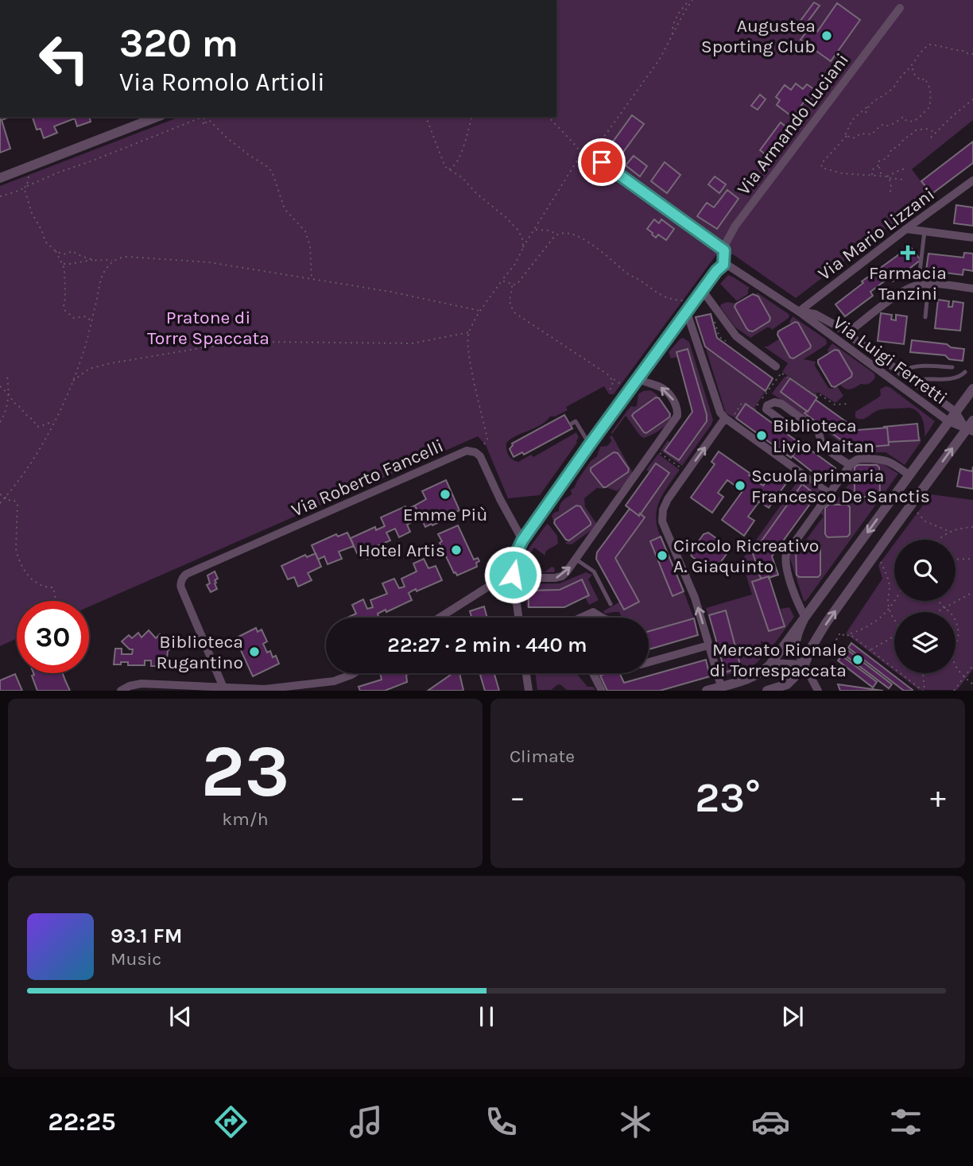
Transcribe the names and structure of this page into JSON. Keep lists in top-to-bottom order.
{
  "streets": {
    "street": [
      "Via Armando Luciani",
      "Via Mario Lizzani",
      "Via Luigi Ferretti",
      "Via Roberto Fancelli"
    ]
  },
  "crossings": [
    ["Via Armando Luciani", "Via Luigi Ferretti"],
    ["Via Mario Lizzani", "Via Luigi Ferretti"]
  ],
  "parks": ["Pratone di Torre Spaccata"],
  "places": {
    "other": [
      "Augustea Sporting Club",
      "Biblioteca Livio Maitan",
      "Scuola primaria Francesco De Sanctis",
      "Emme Più",
      "Hotel Artis",
      "Circolo Ricreativo A. Giaquinto",
      "Biblioteca Rugantino",
      "Mercato Rionale di Torrespaccata"
    ],
    "health": ["Farmacia Tanzini"]
  },
  "page": {
    "turn": ["320 m", "Via Romolo Artioli"],
    "limit": "30",
    "trip": "22:27 · 2 min · 440 m",
    "tile": [
      ["23", "km/h"],
      "Climate"
    ],
    "heat": ["−", "23°", "+"],
    "song": ["93.1 FM", "Music"],
    "tabs": "22:25"
  }
}
